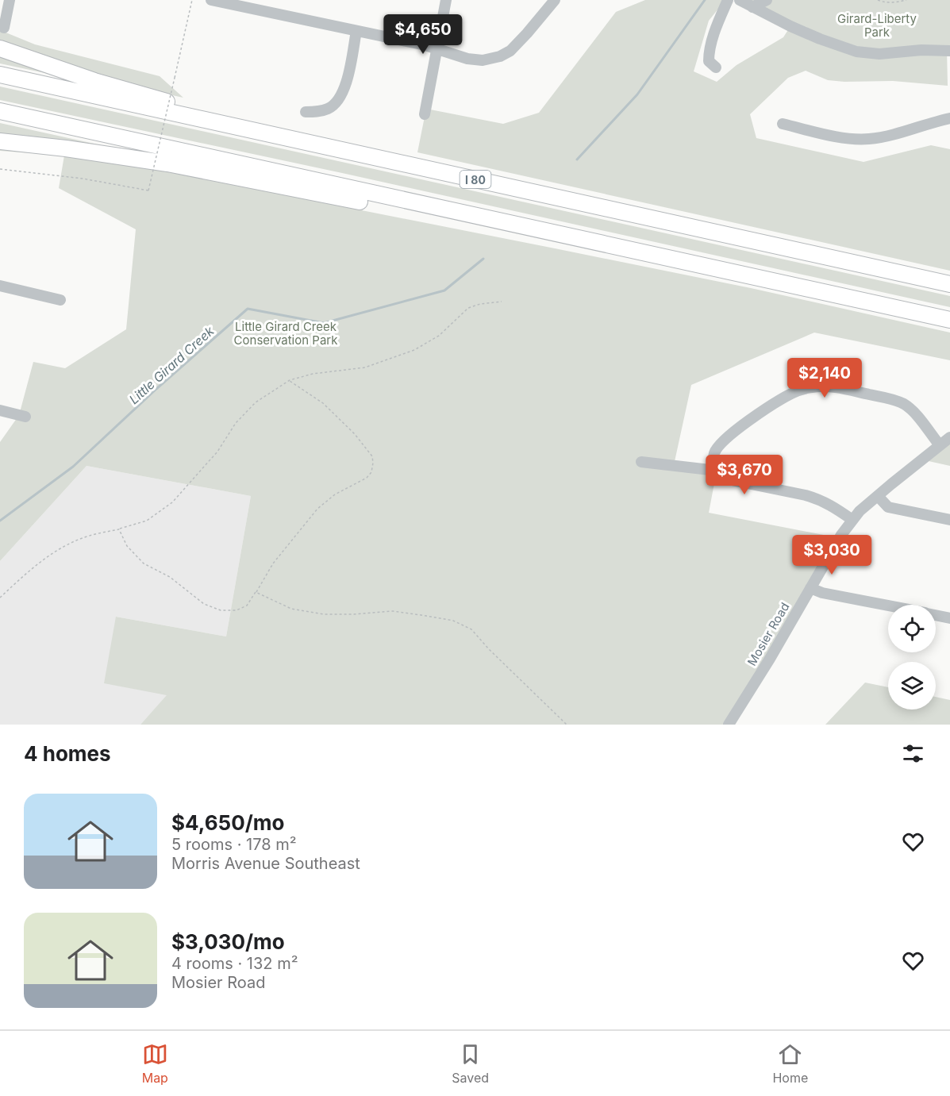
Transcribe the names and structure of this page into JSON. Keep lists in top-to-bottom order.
{
  "streets": {
    "highway": ["I 80"],
    "street": ["Mosier Road"]
  },
  "water": ["Little Girard Creek"],
  "parks": ["Girard-Liberty Park", "Little Girard Creek Conservation Park"],
  "page": {
    "price": [
      "$4,650",
      "$2,140",
      "$3,670",
      "$3,030"
    ],
    "heading": "4 homes",
    "list": [
      {
        "name": "$4,650/mo",
        "note": "5 rooms · 178 m² · Morris Avenue Southeast"
      },
      {
        "name": "$3,030/mo",
        "note": "4 rooms · 132 m² · Mosier Road"
      }
    ],
    "tabs": ["Map", "Saved", "Home"]
  }
}
